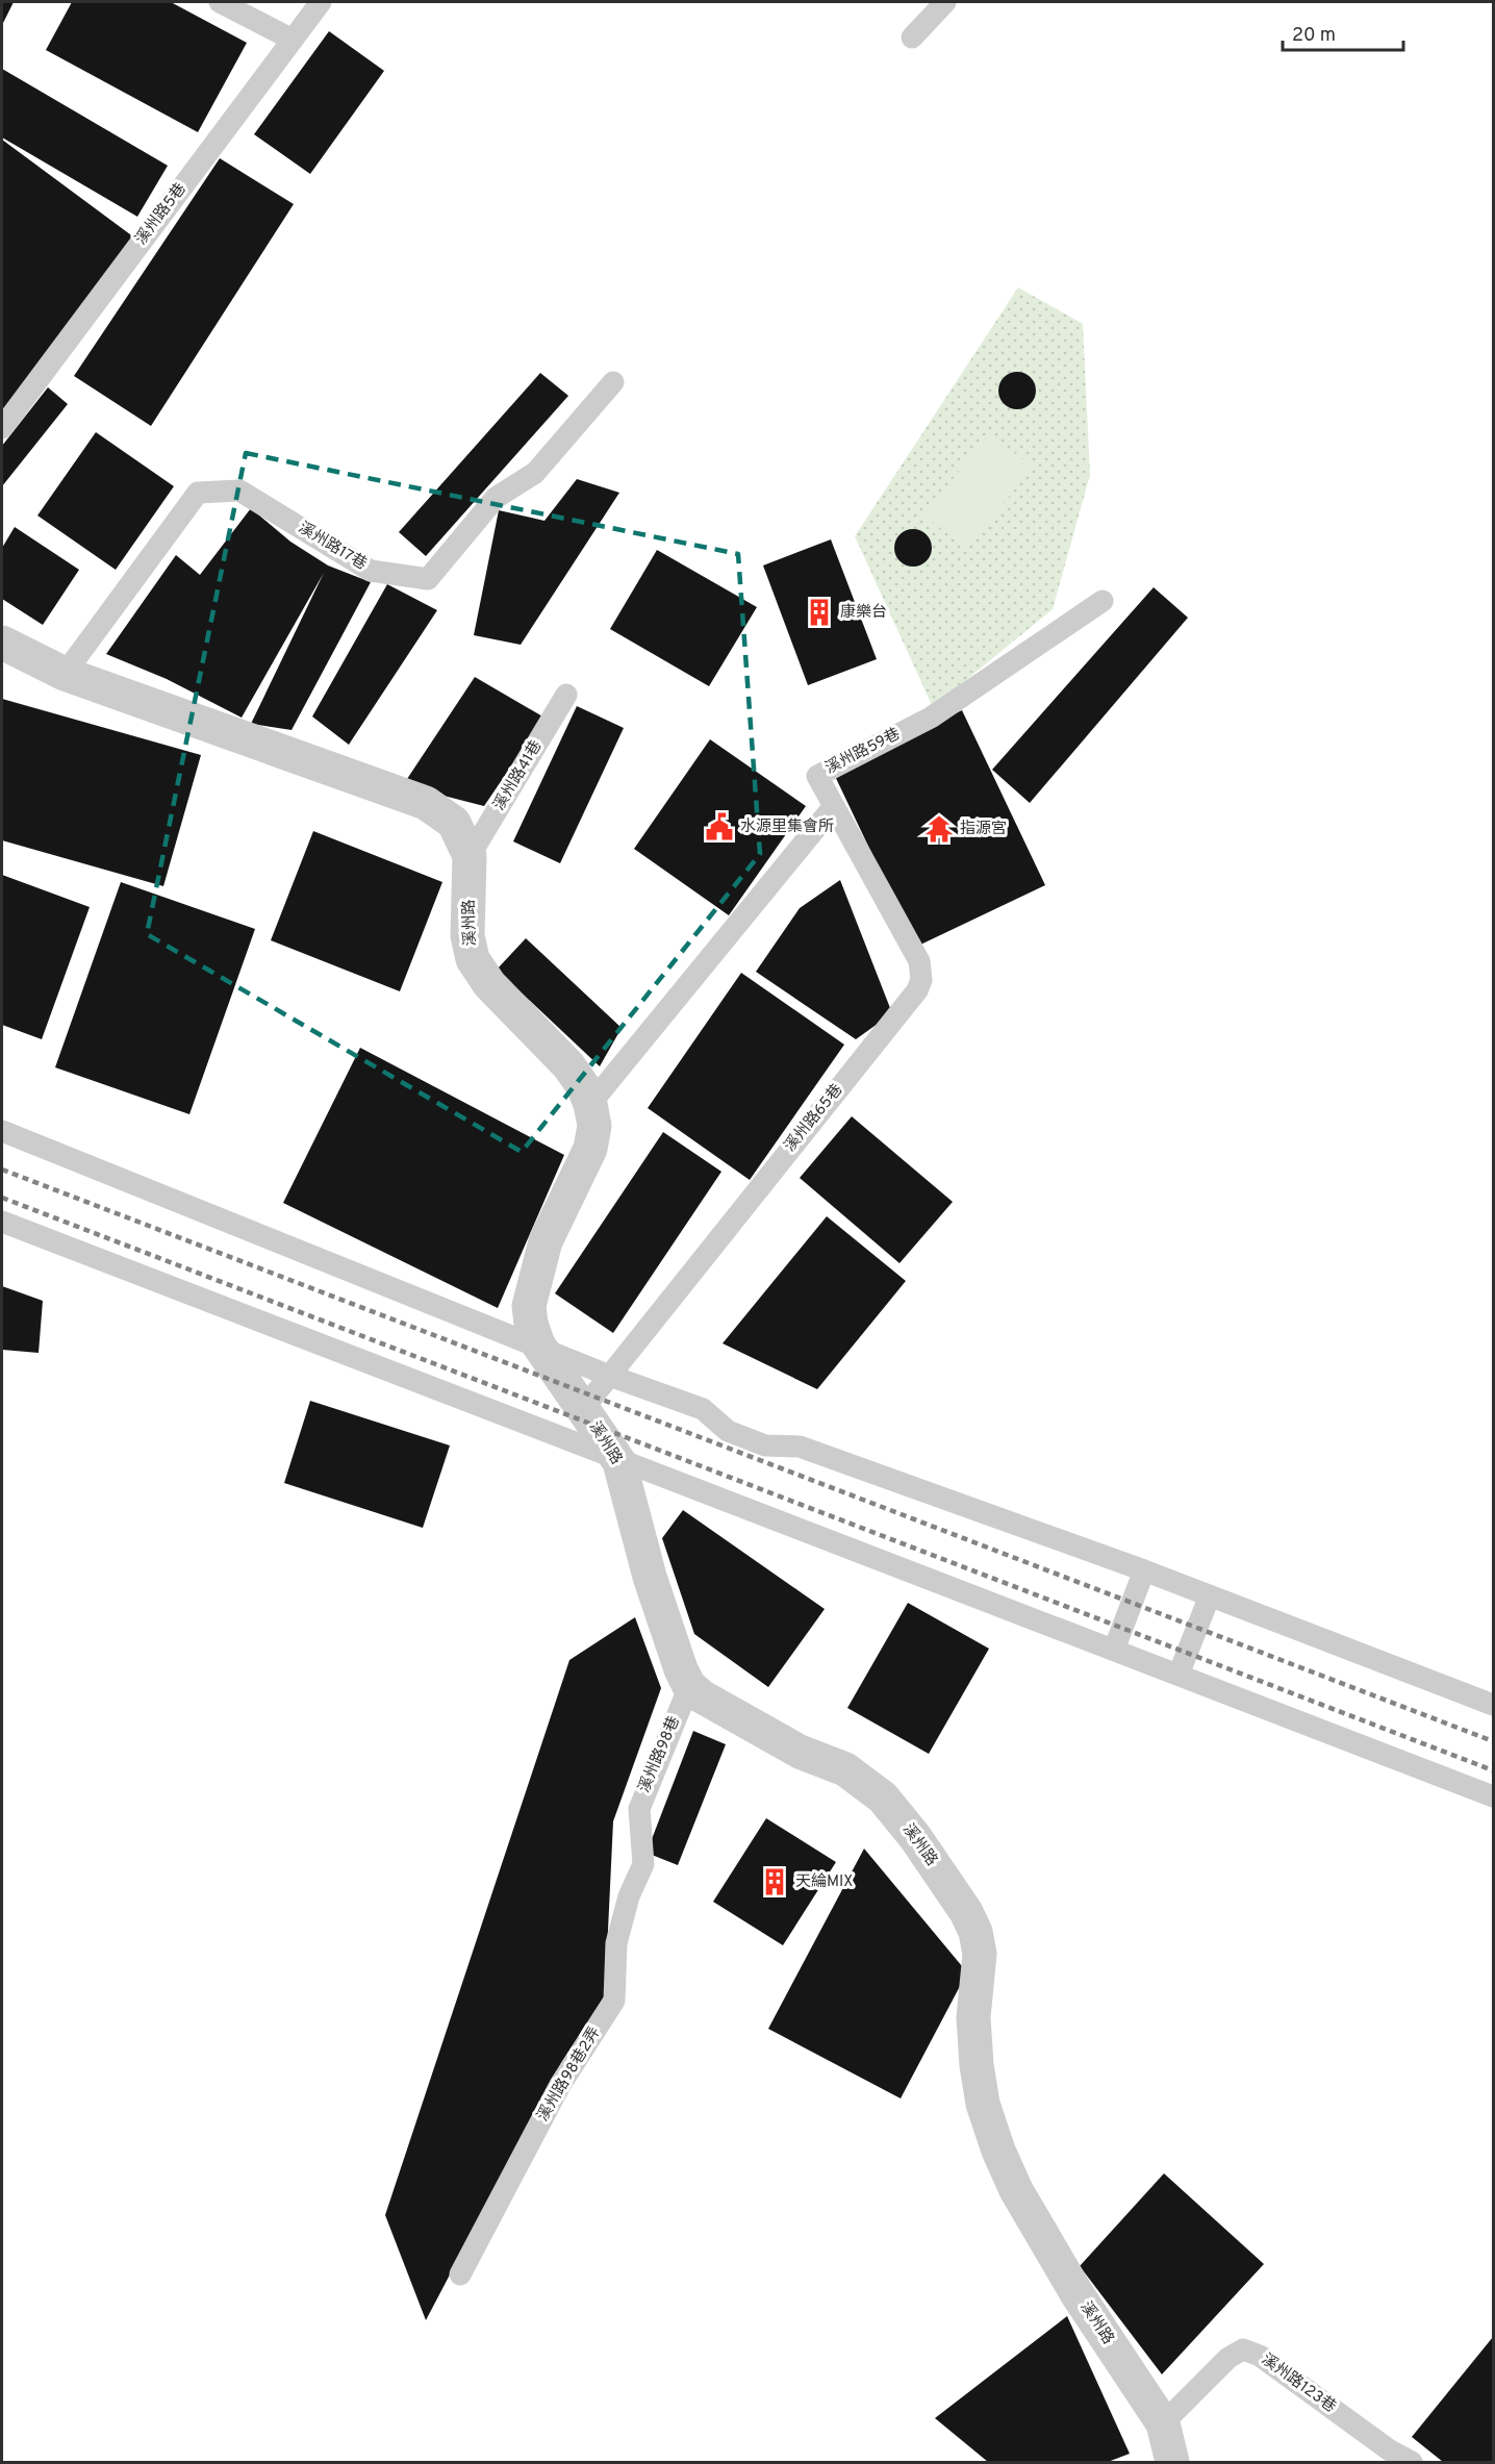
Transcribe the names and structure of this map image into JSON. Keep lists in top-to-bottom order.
{
  "streets": {
    "street": ["溪州路"],
    "lane": [
      "溪州路5巷",
      "溪州路17巷",
      "溪州路59巷",
      "溪州路41巷",
      "溪州路65巷",
      "溪州路98巷",
      "溪州路98巷2弄",
      "溪州路123巷"
    ]
  },
  "crossings": [
    ["溪州路17巷", "溪州路"],
    ["溪州路59巷", "溪州路65巷"],
    ["溪州路41巷", "溪州路"],
    ["溪州路", "溪州路65巷"],
    ["溪州路", "溪州路98巷"],
    ["溪州路", "溪州路123巷"],
    ["溪州路98巷", "溪州路98巷2弄"]
  ],
  "places": {
    "building": ["康樂台", "天綸MIX"],
    "public building": ["水源里集會所"],
    "temple": ["指源宮"]
  },
  "scale_bar": "20 m"
}
